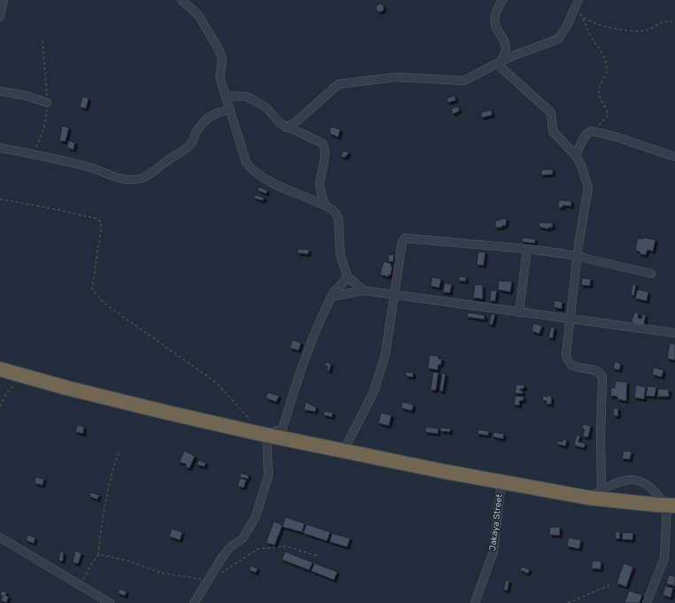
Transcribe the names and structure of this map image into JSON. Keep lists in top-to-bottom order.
{
  "streets": {
    "street": ["Jakaya Street"]
  }
}
